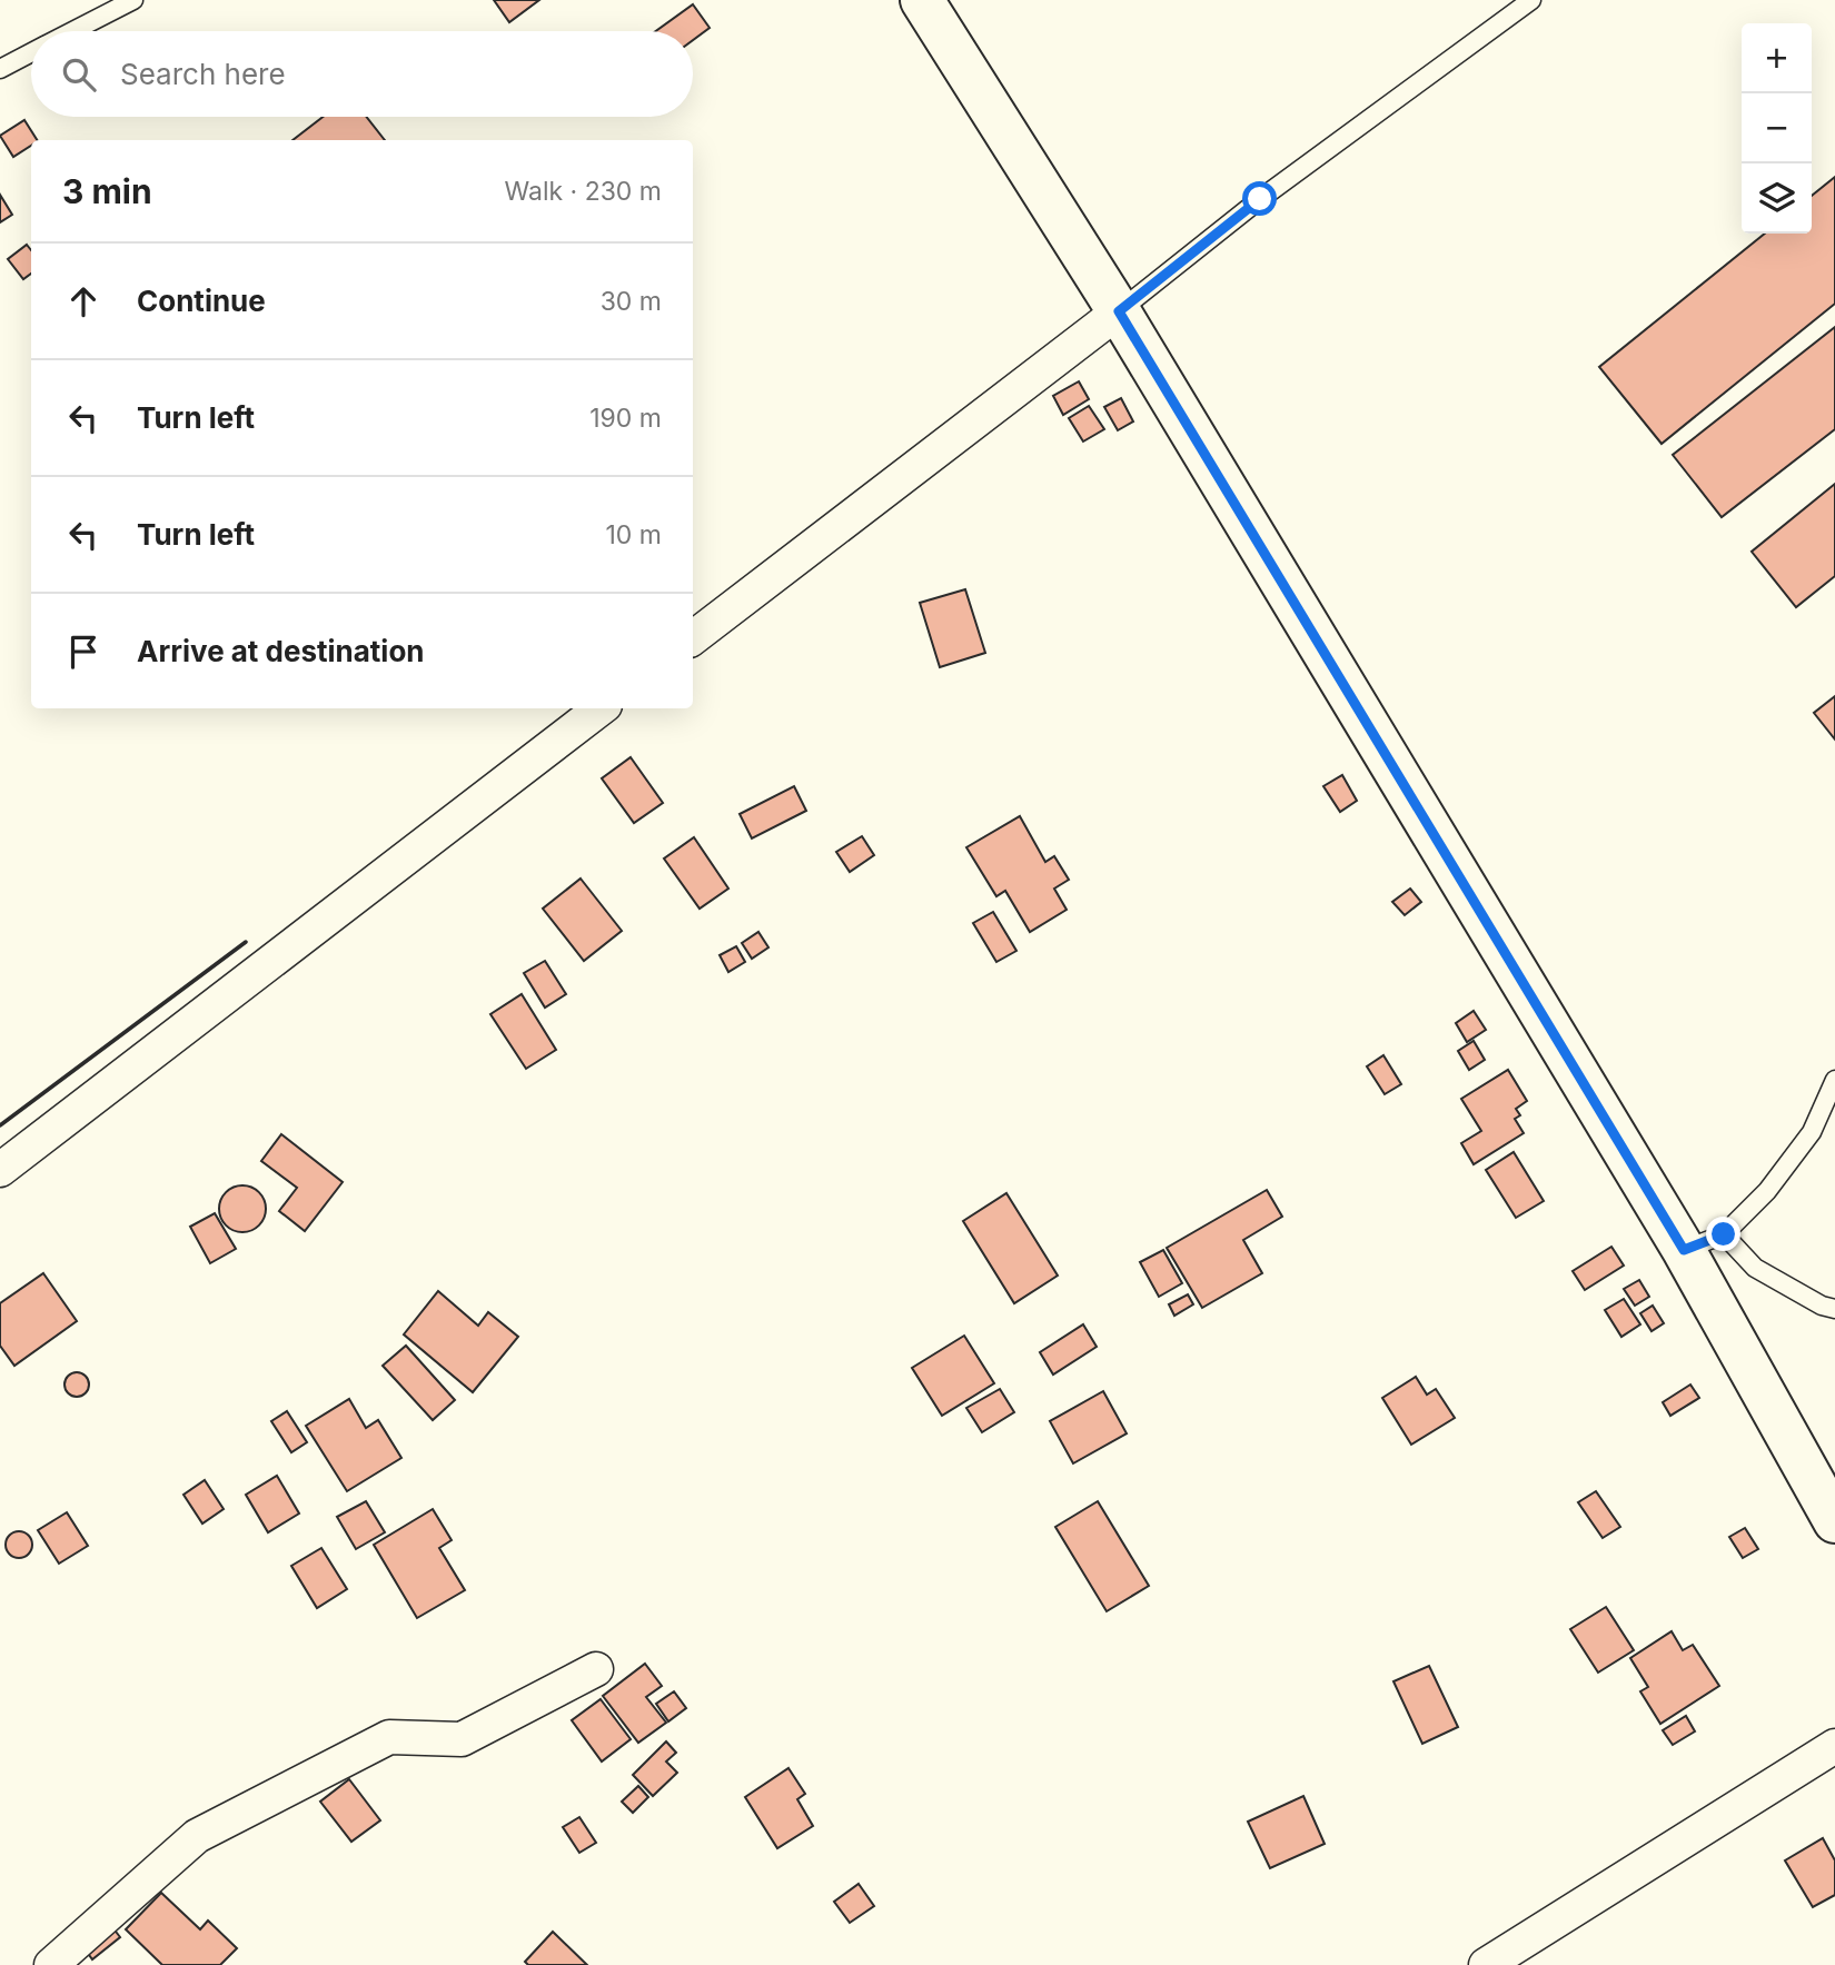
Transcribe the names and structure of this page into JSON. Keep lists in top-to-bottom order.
{
  "page": {
    "map_buttons": ["+", "−"],
    "search": "Search here",
    "heading": ["3 min", "Walk · 230 m"],
    "list": [
      ["Continue", "30 m"],
      ["Turn left", "190 m"],
      ["Turn left", "10 m"],
      "Arrive at destination"
    ]
  }
}
